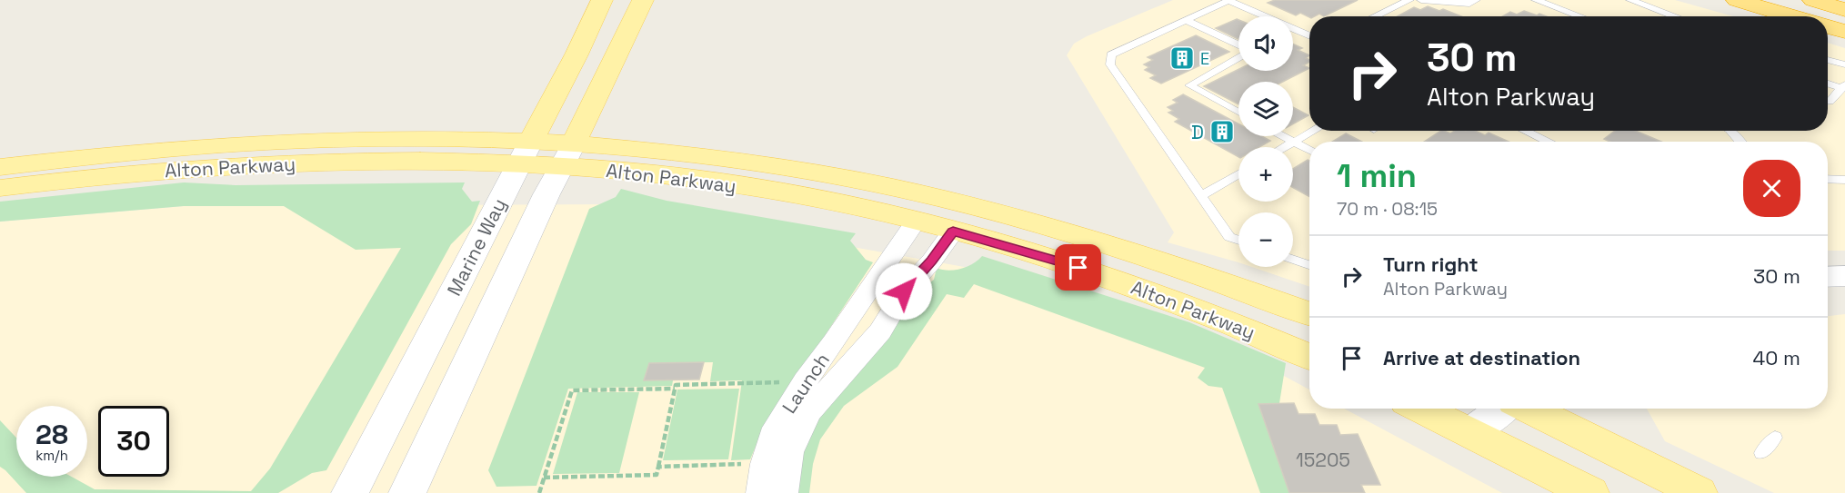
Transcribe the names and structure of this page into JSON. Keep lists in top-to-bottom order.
{
  "streets": {
    "main road": ["Alton Parkway", "Marine Way"],
    "street": ["Launch"]
  },
  "crossings": [
    ["Alton Parkway", "Marine Way"],
    ["Alton Parkway", "Launch"]
  ],
  "places": {
    "building": ["E", "D"]
  },
  "house_numbers": ["15205"],
  "page": {
    "map_buttons": ["+", "−"],
    "turn": ["30 m", "Alton Parkway"],
    "heading": ["1 min", "70 m · 08:15"],
    "list": [
      {
        "name": "Turn right",
        "note": "Alton Parkway",
        "value": "30 m"
      },
      {
        "name": "Arrive at destination",
        "value": "40 m"
      }
    ],
    "speed": "28 km/h",
    "limit": "30"
  }
}
